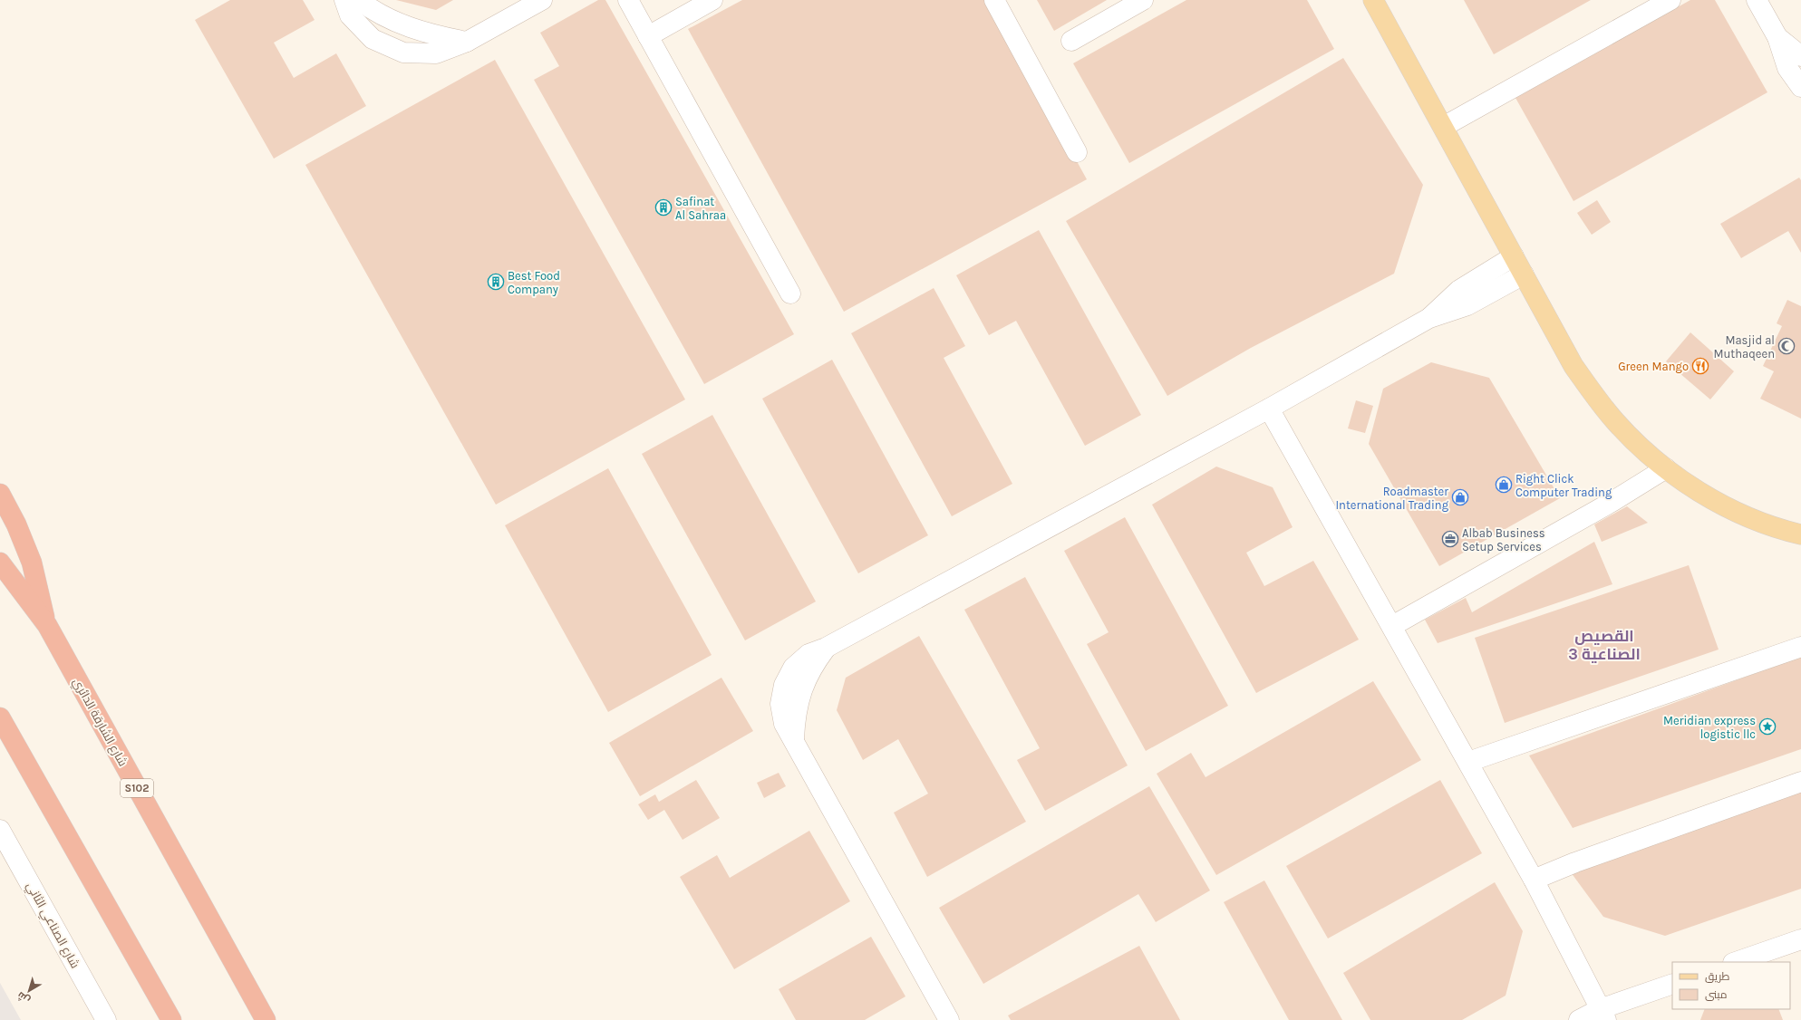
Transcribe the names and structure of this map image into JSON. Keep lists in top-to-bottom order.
{
  "streets": {
    "highway": ["شارع الشارقة الدائري", "S102"],
    "street": ["شارع الصناعي الثاني"]
  },
  "districts": ["القصيص الصناعية 3"],
  "places": {
    "building": ["Safinat Al Sahraa", "Best Food Company"],
    "mosque": ["Masjid al Muthaqeen"],
    "restaurant": ["Green Mango"],
    "shop": ["Right Click Computer Trading", "Roadmaster International Trading"],
    "office": ["Albab Business Setup Services"],
    "place": ["Meridian express logistic llc"]
  },
  "legend": ["طريق", "مبنى"],
  "north": "bottom left"
}
